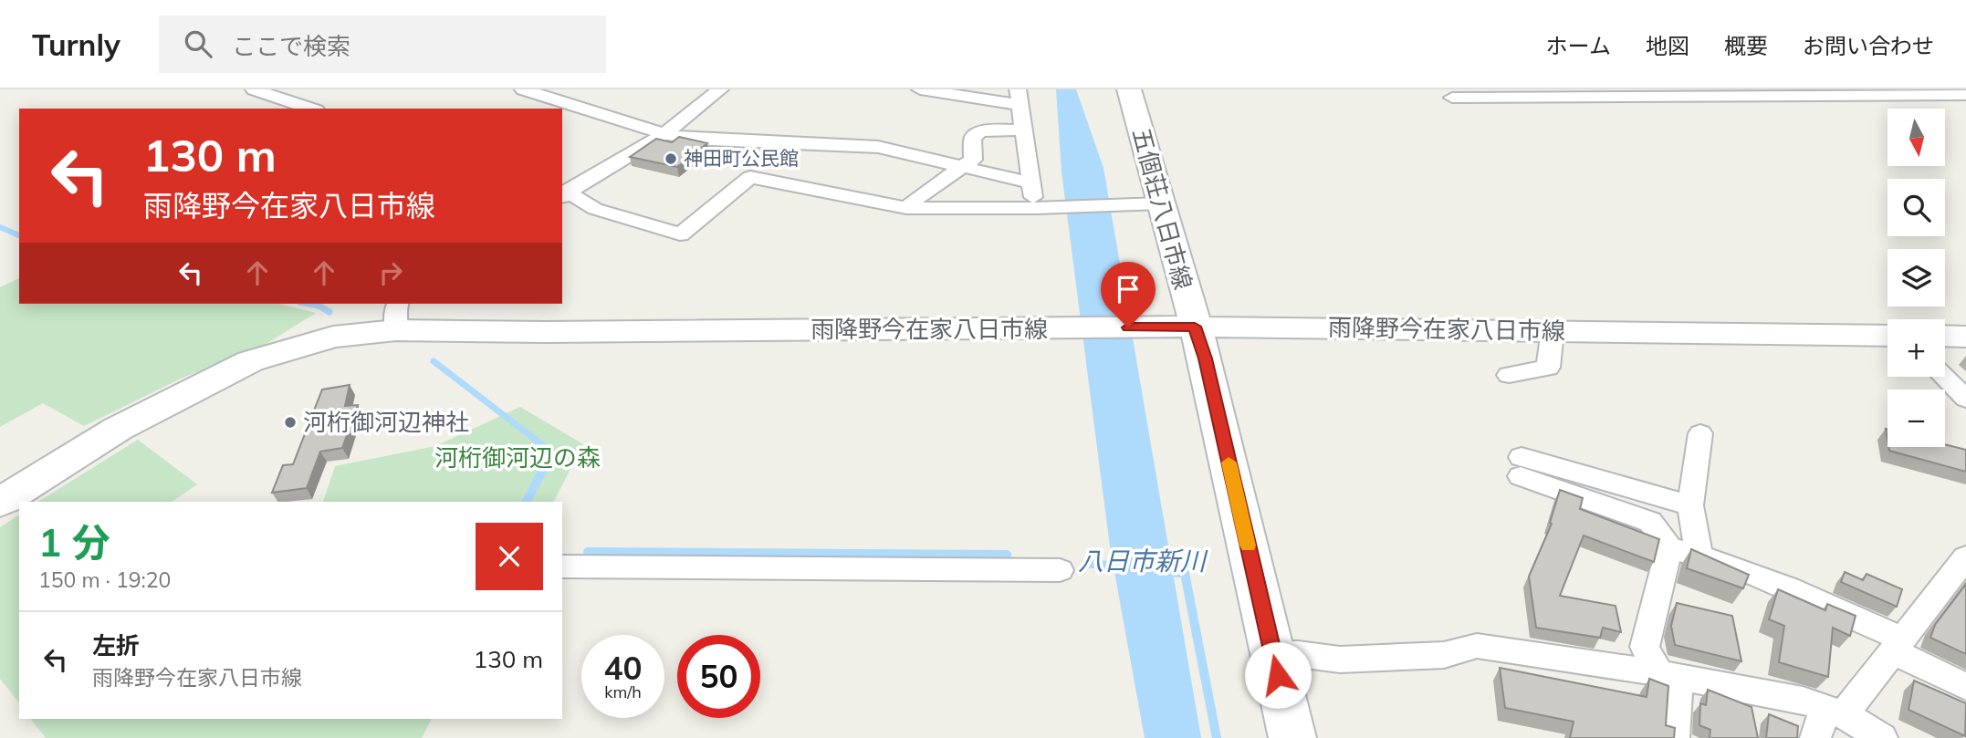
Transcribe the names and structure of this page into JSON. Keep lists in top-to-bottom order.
{
  "streets": {
    "main road": ["五個荘八日市線", "雨降野今在家八日市線"]
  },
  "crossings": [
    ["五個荘八日市線", "雨降野今在家八日市線"]
  ],
  "water": ["八日市新川"],
  "parks": ["河桁御河辺の森"],
  "places": ["神田町公民館", "河桁御河辺神社"],
  "north": "bottom",
  "page": {
    "header": "Turnly",
    "search": "ここで検索",
    "nav": [
      "ホーム",
      "地図",
      "概要",
      "お問い合わせ"
    ],
    "map_buttons": ["+", "−"],
    "turn": ["130 m", "雨降野今在家八日市線"],
    "heading": ["1 分", "150 m · 19:20"],
    "list": [
      {
        "name": "左折",
        "note": "雨降野今在家八日市線",
        "value": "130 m"
      }
    ],
    "speed": "40 km/h",
    "limit": "50"
  }
}
